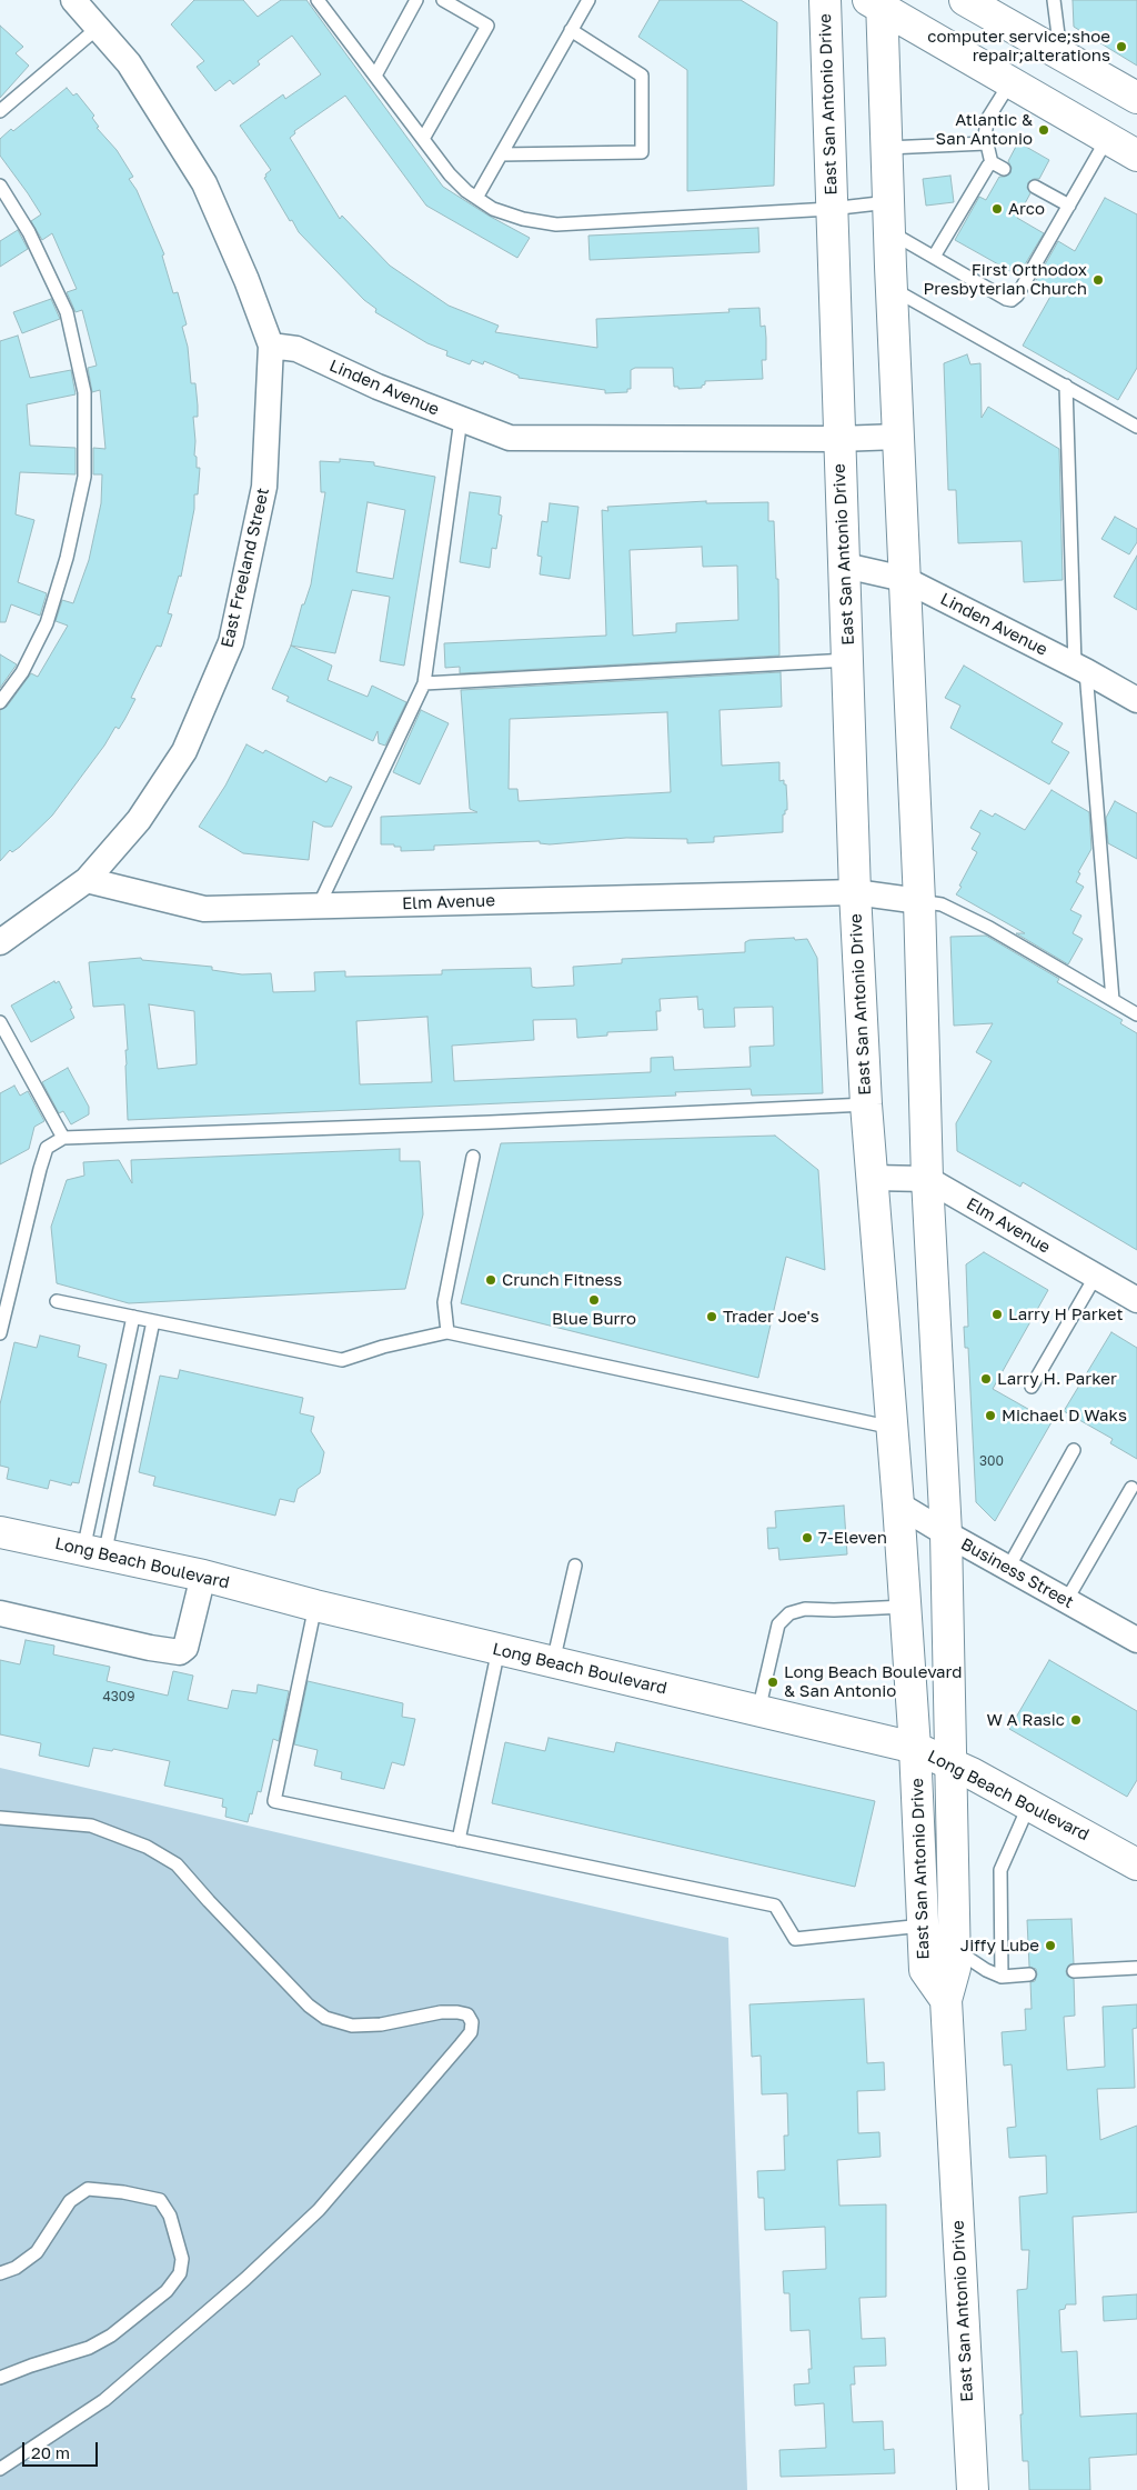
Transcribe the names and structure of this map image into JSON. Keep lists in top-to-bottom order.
{
  "streets": {
    "main road": ["East San Antonio Drive", "Long Beach Boulevard"],
    "street": [
      "Linden Avenue",
      "East Freeland Street",
      "Elm Avenue",
      "Business Street"
    ]
  },
  "crossings": [
    ["East San Antonio Drive", "Linden Avenue"],
    ["East San Antonio Drive", "Elm Avenue"],
    ["East San Antonio Drive", "Long Beach Boulevard"],
    ["East San Antonio Drive", "Business Street"],
    ["Linden Avenue", "East Freeland Street"],
    ["East Freeland Street", "Elm Avenue"]
  ],
  "places": [
    "computer service;shoe repair;alterations",
    "Atlantic & San Antonio",
    "Arco",
    "First Orthodox Presbyterian Church",
    "Crunch Fitness",
    "Blue Burro",
    "Larry H Parket",
    "Trader Joe's",
    "Larry H. Parker",
    "Michael D Waks",
    "7-Eleven",
    "Long Beach Boulevard & San Antonio",
    "W A Rasic",
    "Jiffy Lube"
  ],
  "house_numbers": ["300", "4309"],
  "scale_bar": "20 m"
}
